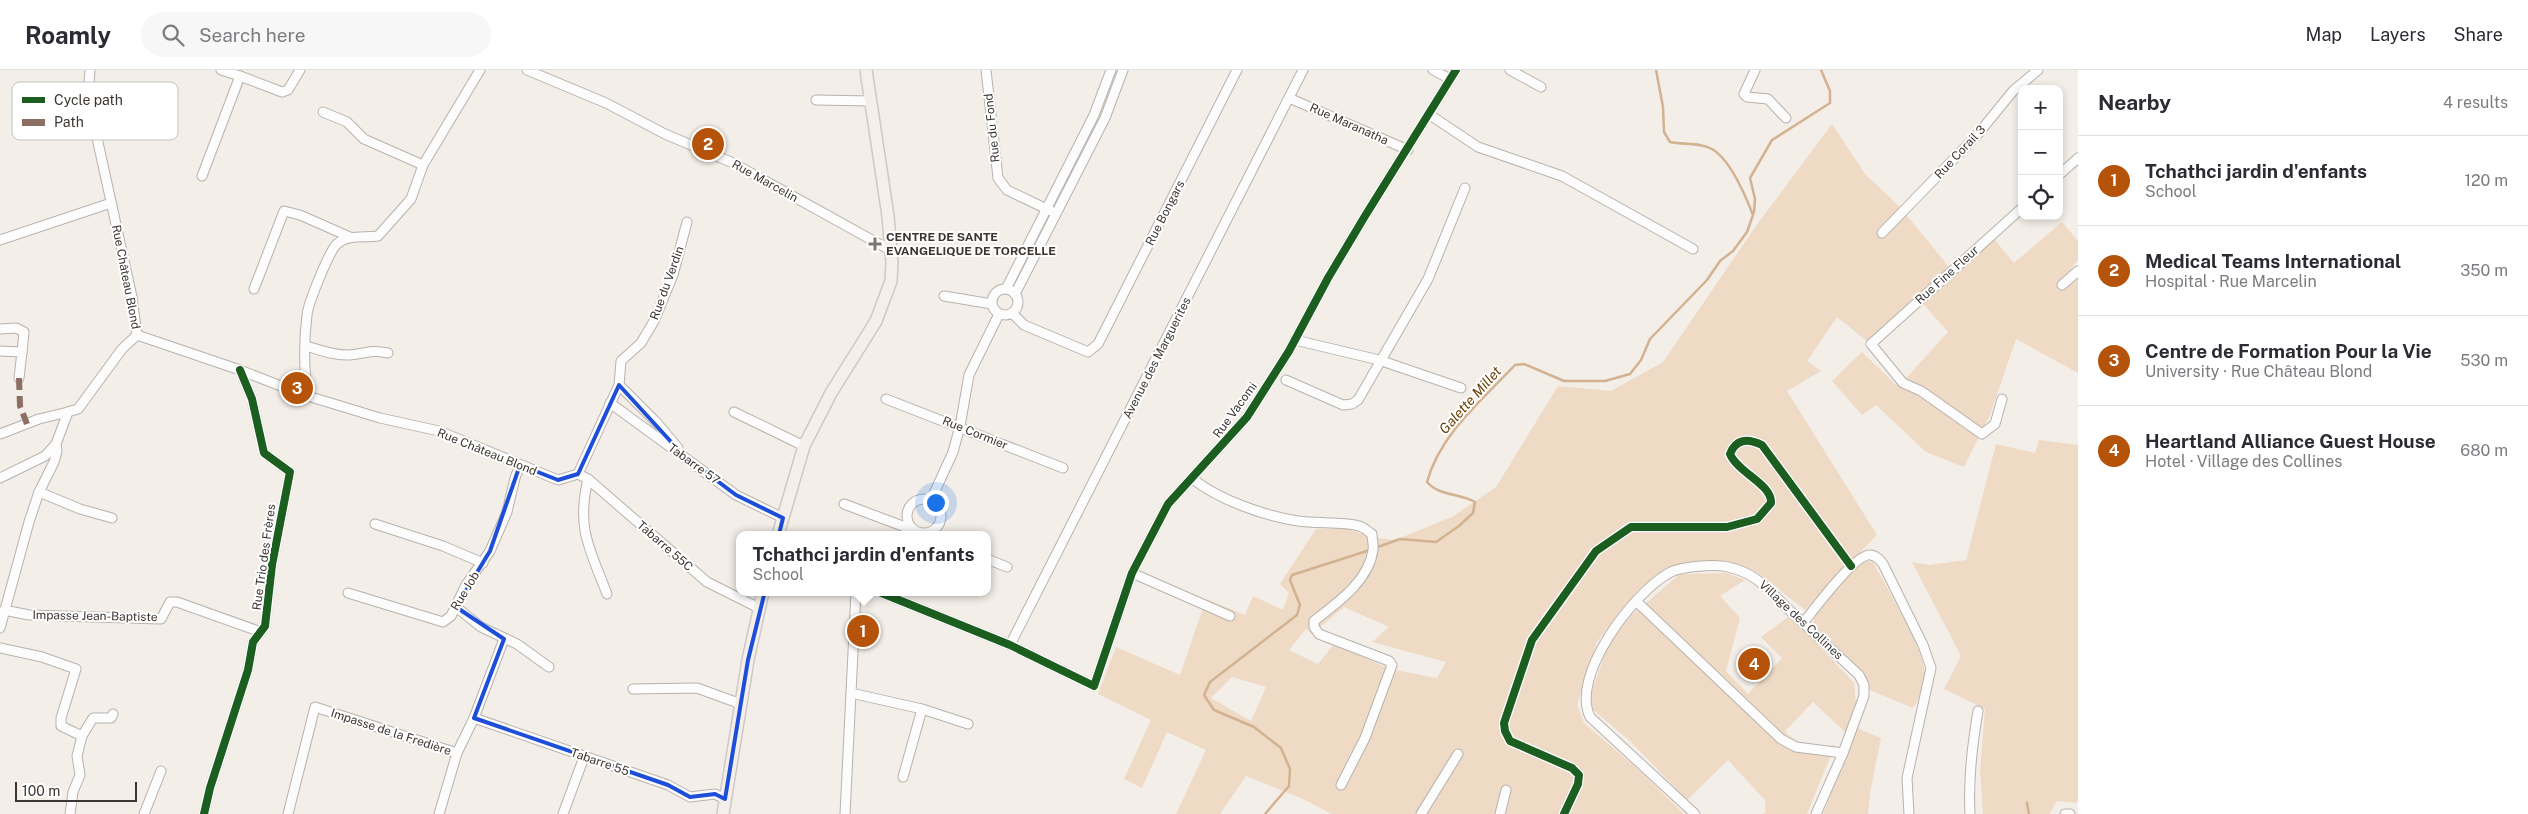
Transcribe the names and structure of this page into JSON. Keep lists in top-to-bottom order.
{
  "streets": {
    "street": [
      "Rue Maranatha",
      "Rue du Fond",
      "Rue Corail 3",
      "Rue Marcelin",
      "Rue Bongars",
      "Rue Fine Fleur",
      "Rue Château Blond",
      "Rue du Verdin",
      "Avenue des Marguerites",
      "Rue Vacomi",
      "Rue Cormier",
      "Tabarre 57",
      "Tabarre 55C",
      "Rue Trio des Frères",
      "Rue Job",
      "Impasse Jean-Baptiste",
      "Village des Collines",
      "Impasse de la Fredière",
      "Tabarre 55"
    ]
  },
  "crossings": [
    ["Rue Maranatha", "Avenue des Marguerites"],
    ["Rue Maranatha", "Rue Vacomi"],
    ["Rue Château Blond", "Rue du Verdin"],
    ["Rue Château Blond", "Tabarre 55C"],
    ["Rue Château Blond", "Rue Trio des Frères"],
    ["Rue Château Blond", "Rue Job"],
    ["Rue du Verdin", "Tabarre 57"],
    ["Rue du Verdin", "Tabarre 55C"],
    ["Avenue des Marguerites", "Rue Vacomi"],
    ["Rue Trio des Frères", "Impasse Jean-Baptiste"]
  ],
  "water": ["Galette Millet"],
  "places": {
    "health": ["CENTRE DE SANTE EVANGELIQUE DE TORCELLE"]
  },
  "legend": ["Cycle path", "Path"],
  "scale_bar": "100 m",
  "page": {
    "header": "Roamly",
    "search": "Search here",
    "nav": ["Map", "Layers", "Share"],
    "heading": ["Nearby", "4 results"],
    "map_buttons": ["+", "−"],
    "pins": [
      "2",
      "3",
      "1",
      "4"
    ],
    "list": [
      {
        "mark": "1",
        "name": "Tchathci jardin d'enfants",
        "note": "School",
        "value": "120 m"
      },
      {
        "mark": "2",
        "name": "Medical Teams International",
        "note": "Hospital · Rue Marcelin",
        "value": "350 m"
      },
      {
        "mark": "3",
        "name": "Centre de Formation Pour la Vie",
        "note": "University · Rue Château Blond",
        "value": "530 m"
      },
      {
        "mark": "4",
        "name": "Heartland Alliance Guest House",
        "note": "Hotel · Village des Collines",
        "value": "680 m"
      }
    ],
    "popup": ["Tchathci jardin d'enfants", "School"],
    "scale": "100 m"
  }
}
